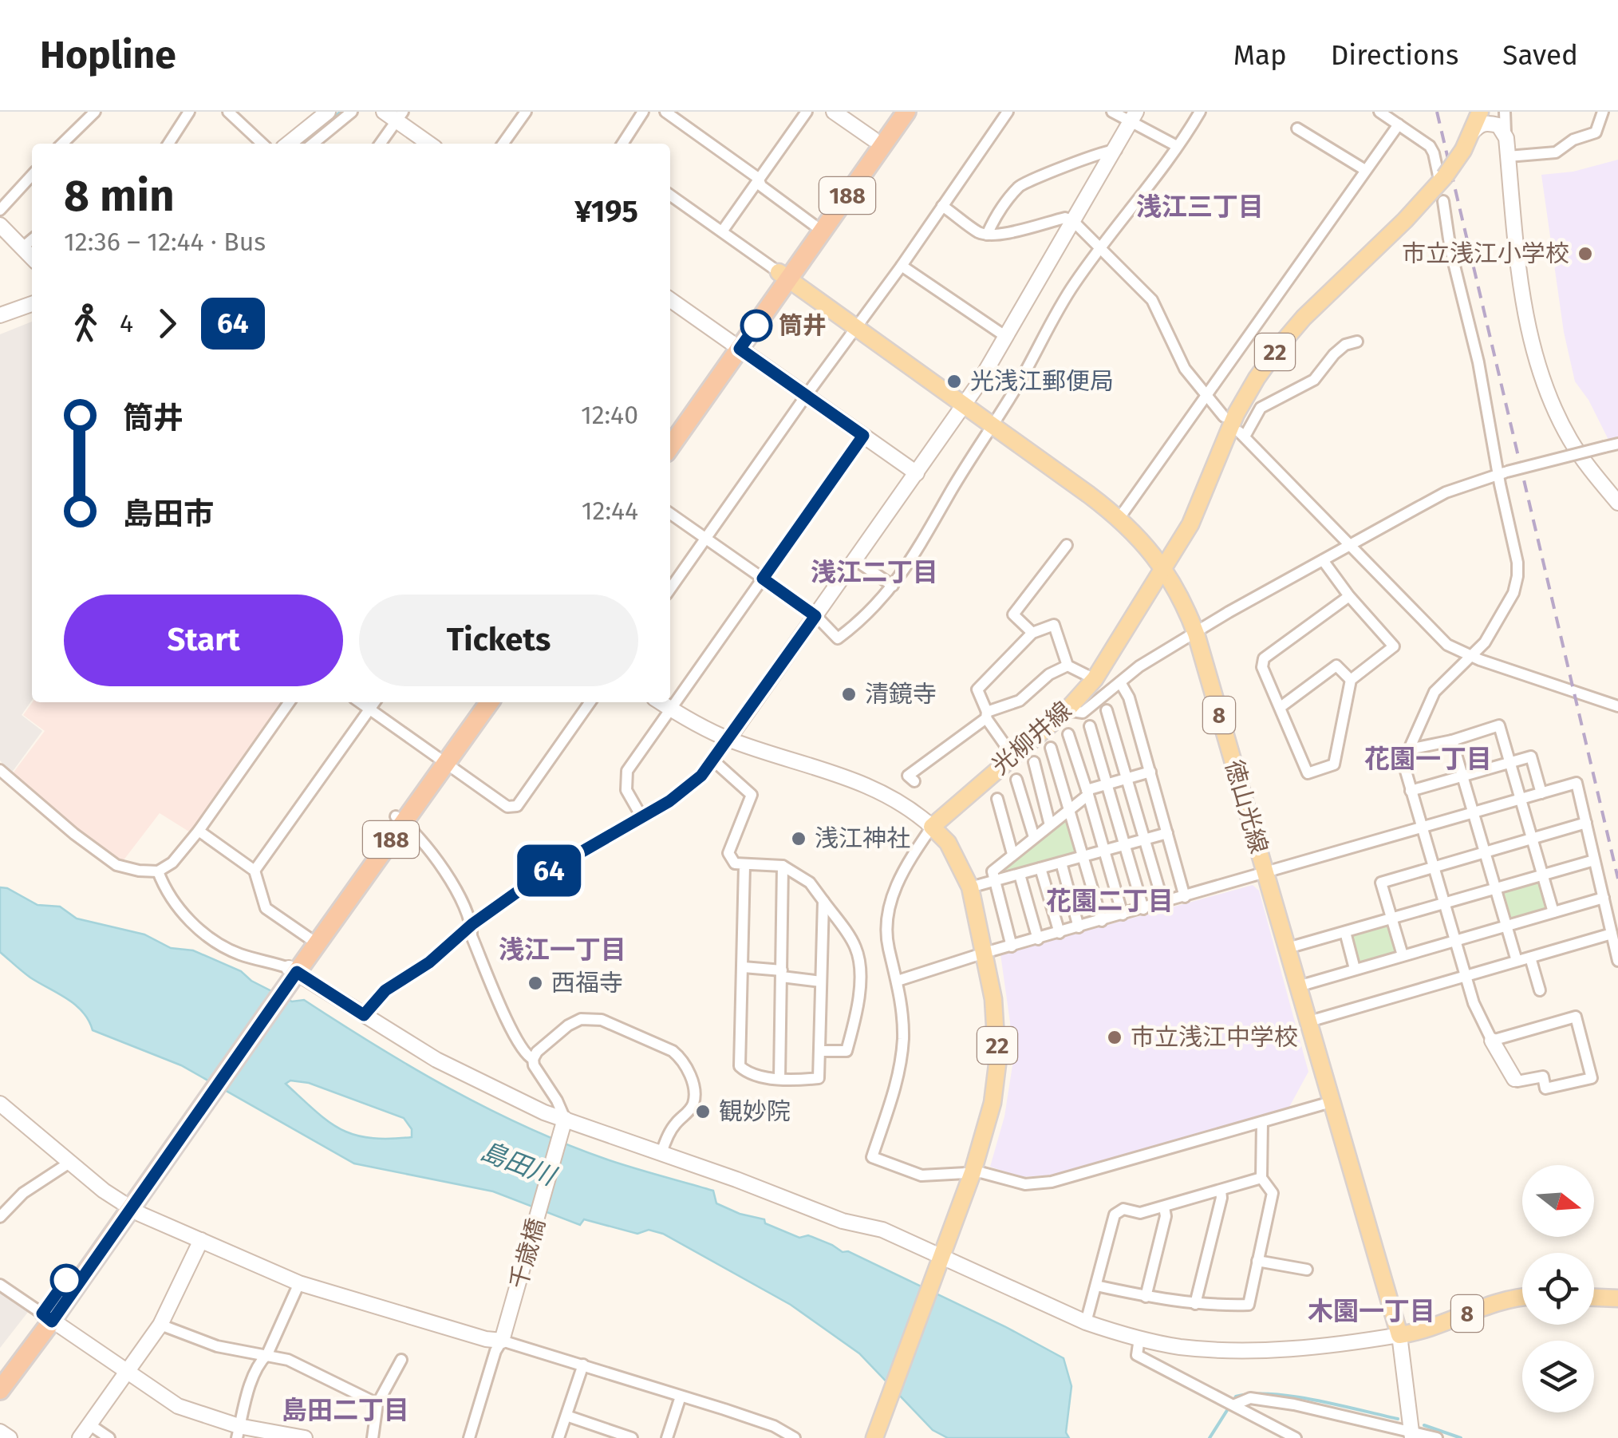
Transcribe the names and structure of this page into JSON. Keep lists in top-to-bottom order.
{
  "streets": {
    "highway": ["188"],
    "main road": [
      "22",
      "8",
      "光柳井線",
      "徳山光線"
    ],
    "street": ["千歳橋"]
  },
  "crossings": [
    ["188", "徳山光線"],
    ["22", "光柳井線"],
    ["8", "徳山光線"],
    ["光柳井線", "徳山光線"]
  ],
  "districts": [
    "浅江三丁目",
    "浅江二丁目",
    "花園一丁目",
    "花園二丁目",
    "浅江一丁目",
    "木園一丁目",
    "島田二丁目"
  ],
  "water": ["島田川"],
  "places": [
    "市立浅江小学校",
    "筒井",
    "光浅江郵便局",
    "清鏡寺",
    "浅江神社",
    "西福寺",
    "市立浅江中学校",
    "観妙院"
  ],
  "lines": ["bus line 64"],
  "north": "right",
  "page": {
    "header": "Hopline",
    "nav": ["Map", "Directions", "Saved"],
    "on_map": "64",
    "heading": ["8 min", "12:36 – 12:44 · Bus", "¥195"],
    "legs": ["4", "64"],
    "list": [
      {
        "name": "筒井",
        "value": "12:40"
      },
      {
        "name": "島田市",
        "value": "12:44"
      }
    ],
    "buttons": ["Start", "Tickets"]
  }
}
